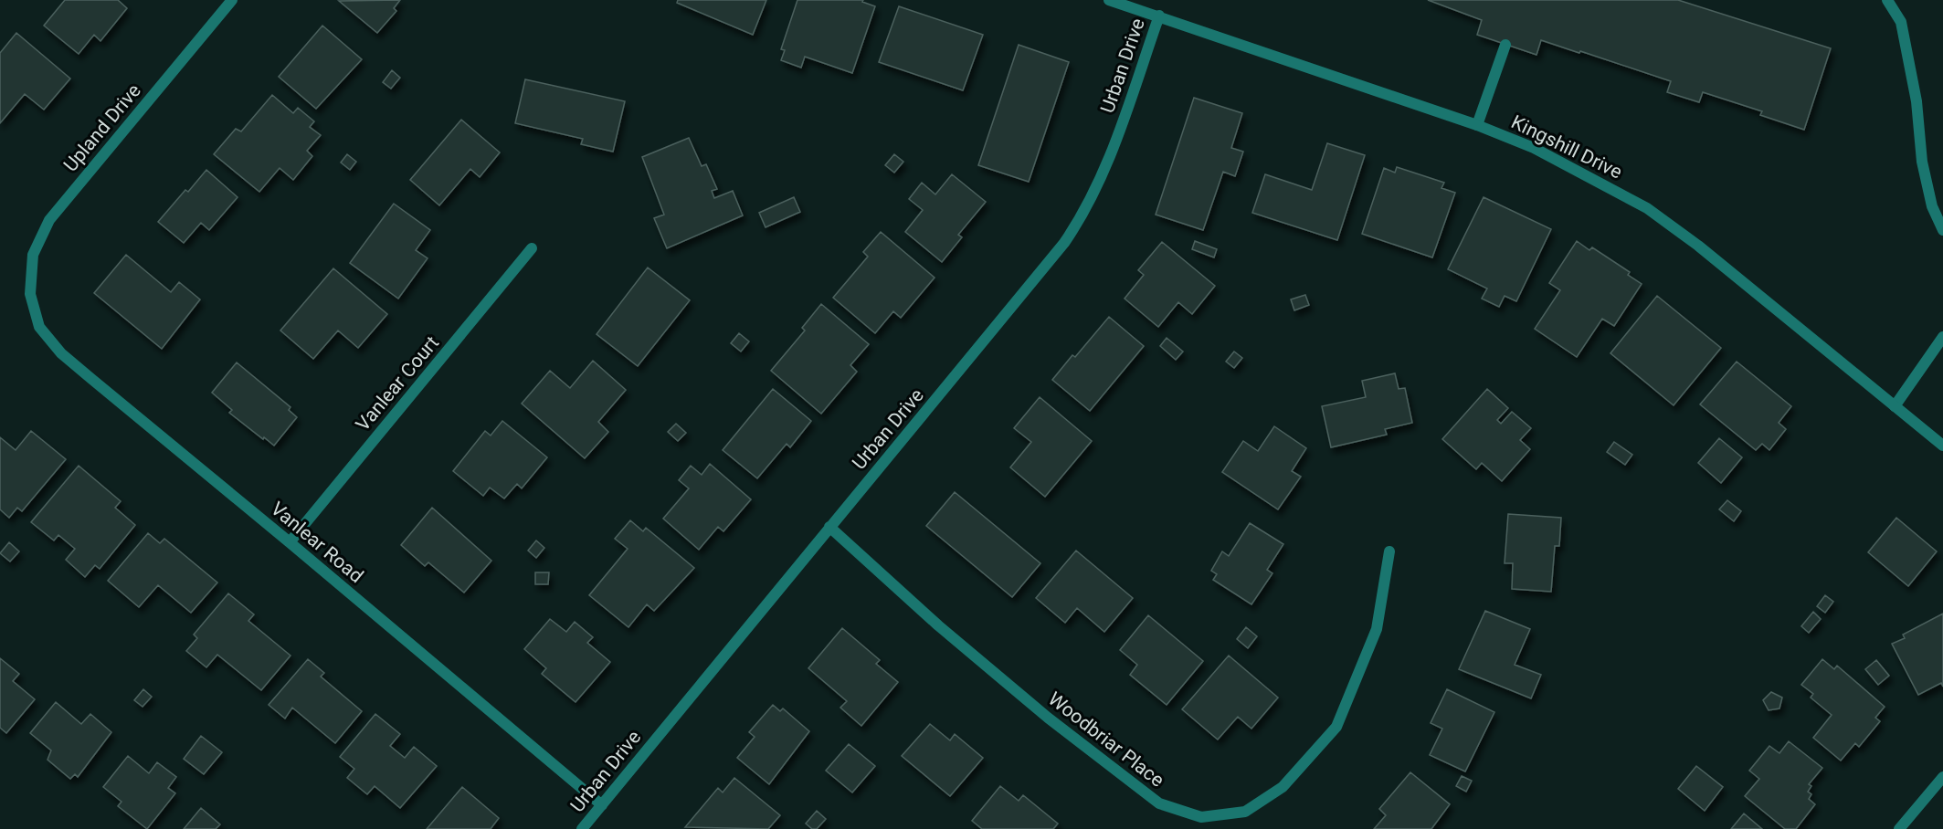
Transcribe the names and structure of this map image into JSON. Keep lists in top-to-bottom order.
{
  "streets": {
    "street": [
      "Urban Drive",
      "Upland Drive",
      "Kingshill Drive",
      "Vanlear Court",
      "Vanlear Road",
      "Woodbriar Place"
    ]
  },
  "crossings": [
    ["Urban Drive", "Kingshill Drive"],
    ["Urban Drive", "Vanlear Road"],
    ["Urban Drive", "Woodbriar Place"],
    ["Upland Drive", "Vanlear Road"],
    ["Vanlear Court", "Vanlear Road"]
  ]
}
